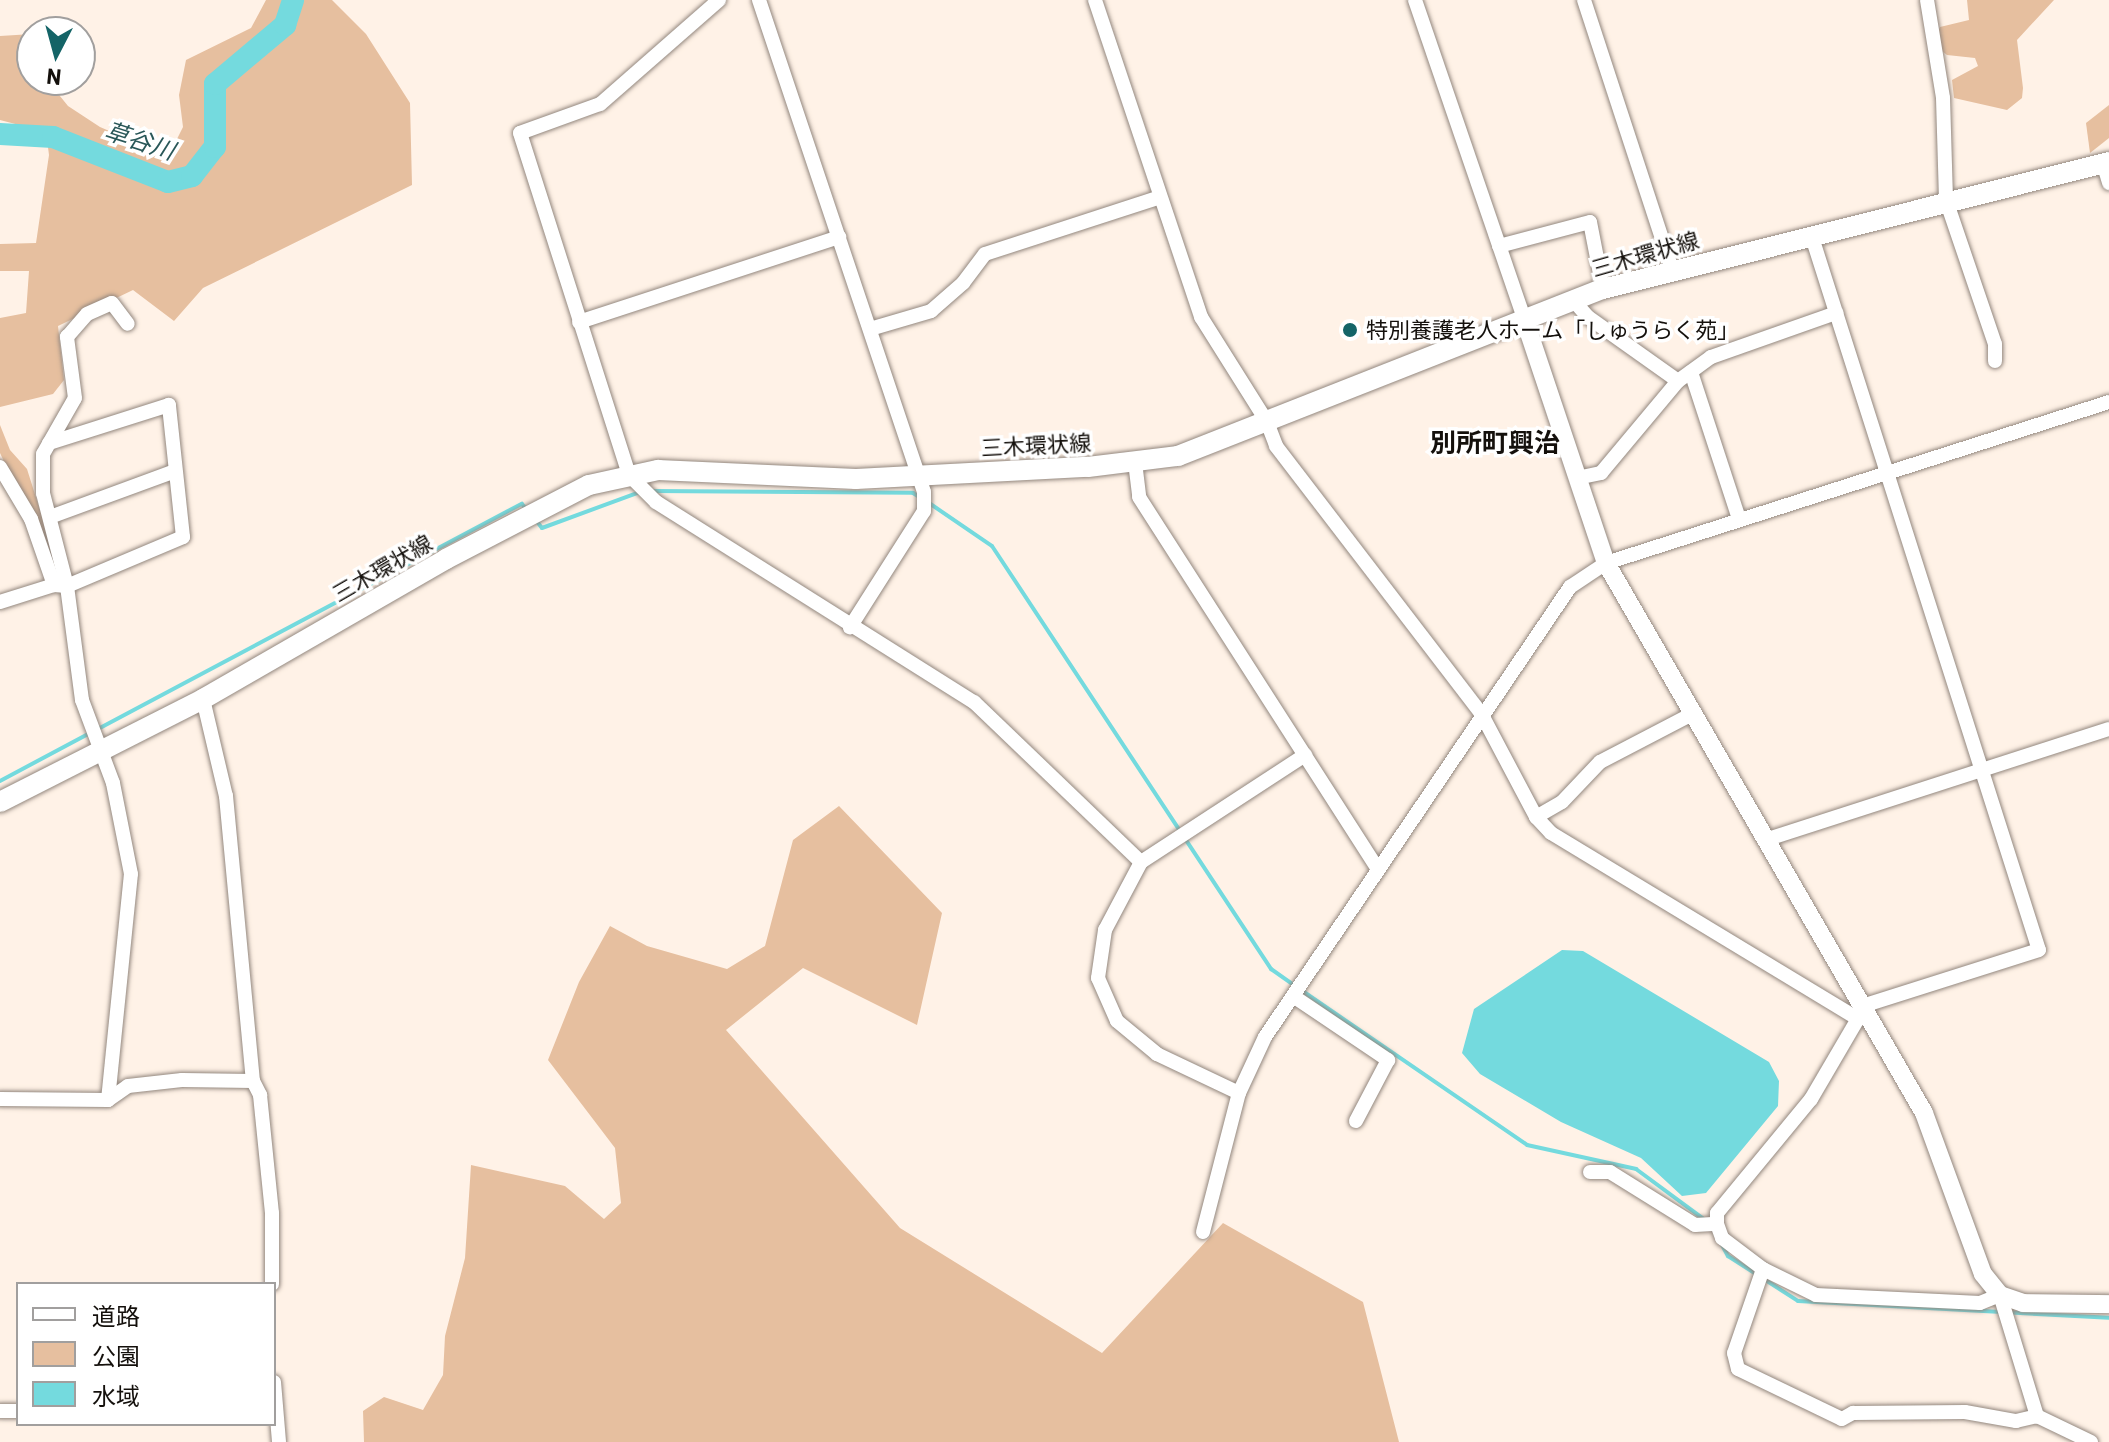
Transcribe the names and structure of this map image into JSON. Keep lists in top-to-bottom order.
{
  "streets": {
    "main road": ["三木環状線"]
  },
  "districts": ["別所町興治"],
  "water": ["草谷川"],
  "places": ["特別養護老人ホーム「しゅうらく苑」"],
  "legend": ["道路", "公園", "水域"],
  "north": "bottom"
}
